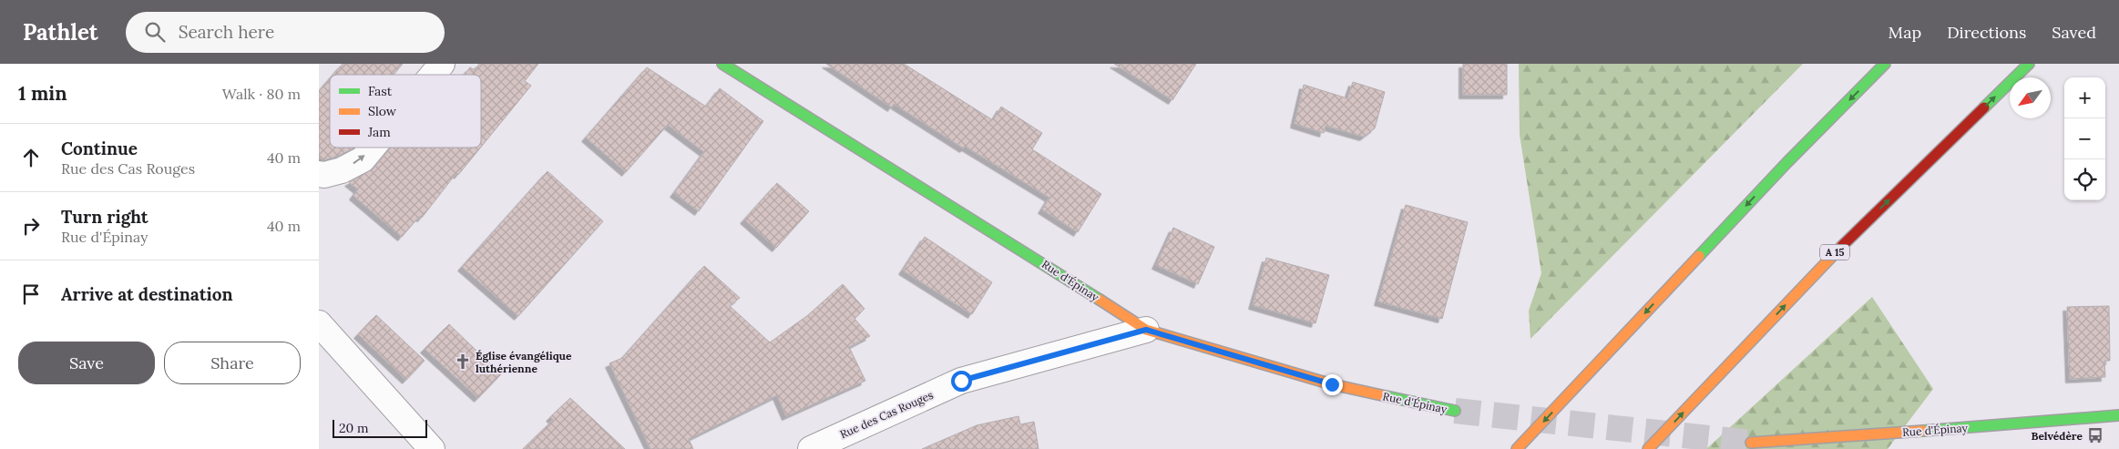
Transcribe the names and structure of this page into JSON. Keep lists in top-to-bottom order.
{
  "streets": {
    "main road": ["A 15", "Rue d'Épinay"],
    "street": ["Rue des Cas Rouges"]
  },
  "crossings": [
    ["Rue d'Épinay", "Rue des Cas Rouges"]
  ],
  "places": {
    "church": ["Église évangélique luthérienne"],
    "bus stop": ["Belvédère"]
  },
  "legend": ["Fast", "Slow", "Jam"],
  "scale_bar": "20 m",
  "north": "bottom left",
  "page": {
    "header": "Pathlet",
    "search": "Search here",
    "nav": ["Map", "Directions", "Saved"],
    "heading": ["1 min", "Walk · 80 m"],
    "map_buttons": ["+", "−"],
    "list": [
      ["Continue", "Rue des Cas Rouges", "40 m"],
      ["Turn right", "Rue d'Épinay", "40 m"],
      "Arrive at destination"
    ],
    "buttons": ["Save", "Share"],
    "scale": "20 m"
  }
}
